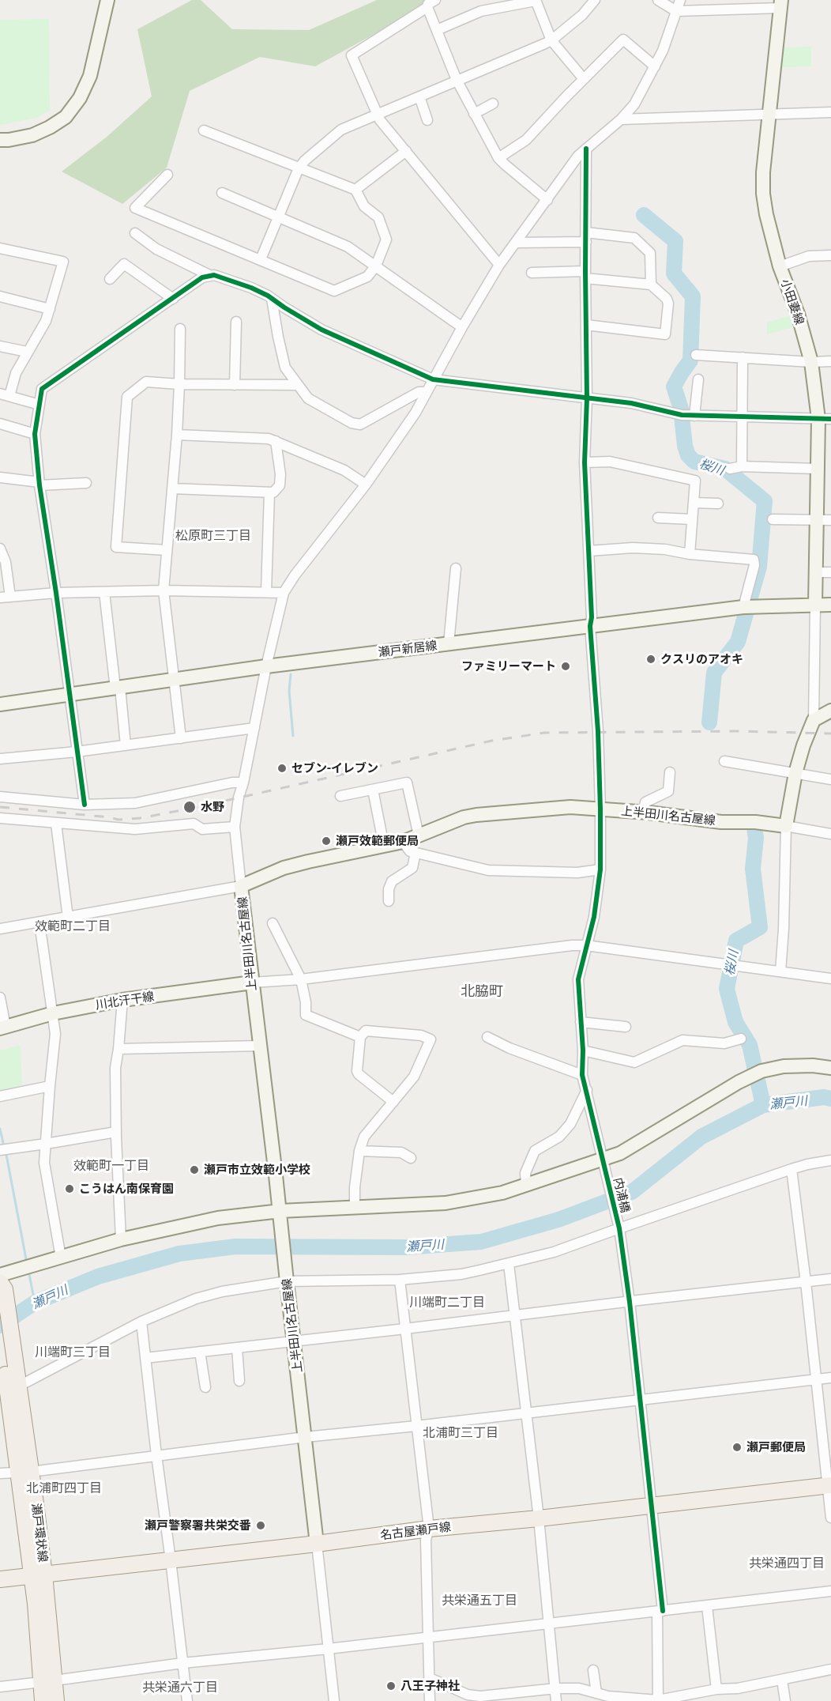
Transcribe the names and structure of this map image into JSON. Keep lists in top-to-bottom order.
{
  "streets": {
    "main road": ["名古屋瀬戸線", "瀬戸環状線"],
    "street": [
      "小田妻線",
      "瀬戸新居線",
      "上半田川名古屋線",
      "川北汗干線",
      "内浦橋"
    ]
  },
  "crossings": [
    ["小田妻線", "瀬戸新居線"],
    ["瀬戸新居線", "内浦橋"],
    ["上半田川名古屋線", "川北汗干線"],
    ["上半田川名古屋線", "内浦橋"],
    ["上半田川名古屋線", "名古屋瀬戸線"],
    ["内浦橋", "名古屋瀬戸線"],
    ["名古屋瀬戸線", "瀬戸環状線"]
  ],
  "districts": [
    "松原町三丁目",
    "效範町二丁目",
    "北脇町",
    "效範町一丁目",
    "川端町二丁目",
    "川端町三丁目",
    "北浦町三丁目",
    "北浦町四丁目",
    "共栄通四丁目",
    "共栄通五丁目",
    "共栄通六丁目"
  ],
  "water": ["桜川", "瀬戸川"],
  "places": [
    "クスリのアオキ",
    "ファミリーマート",
    "セブン-イレブン",
    "水野",
    "瀬戸效範郵便局",
    "瀬戸市立效範小学校",
    "こうはん南保育園",
    "瀬戸郵便局",
    "瀬戸警察署共栄交番",
    "八王子神社"
  ]
}
